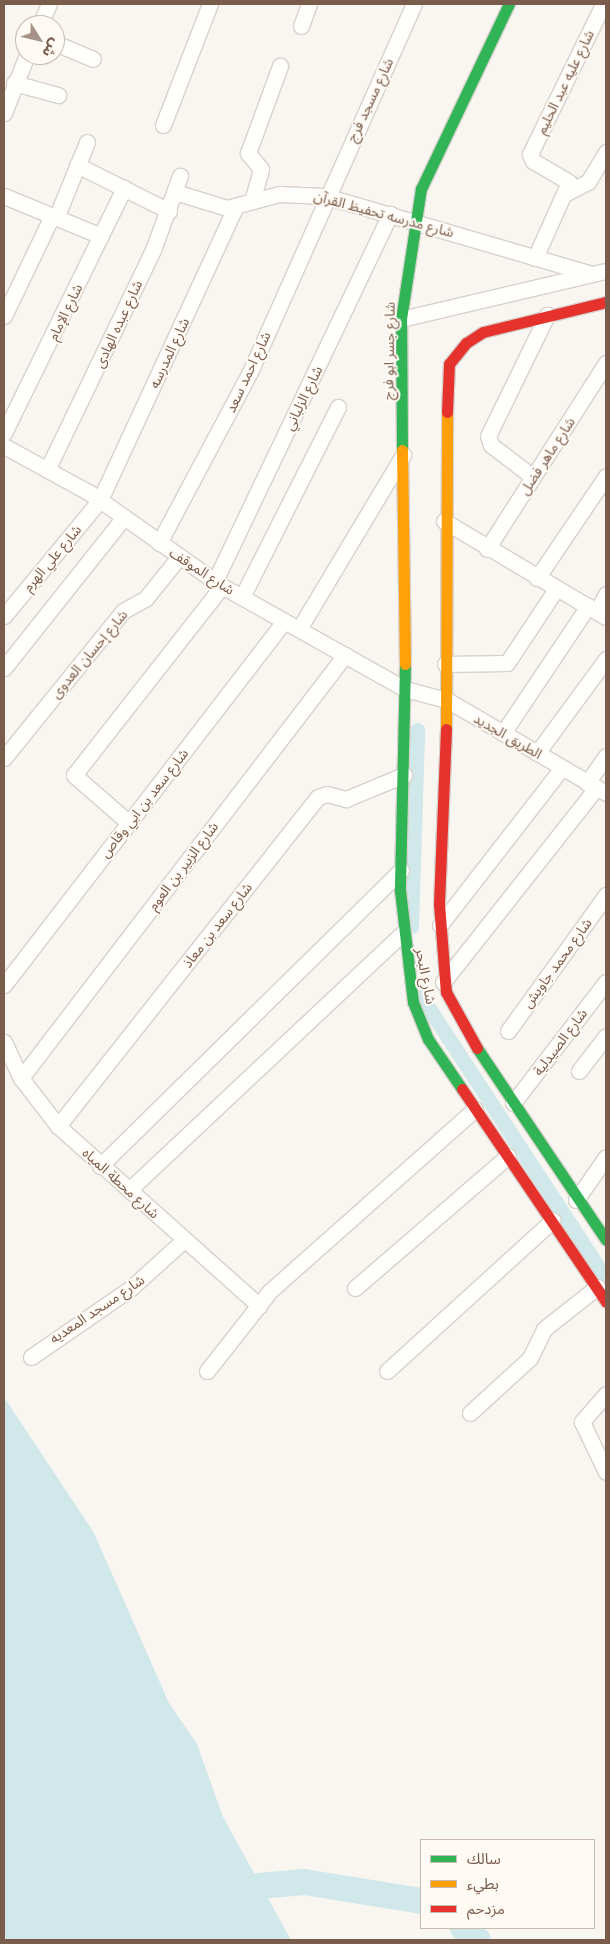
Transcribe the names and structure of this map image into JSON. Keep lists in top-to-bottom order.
{
  "streets": {
    "street": [
      "شارع عليه عبد الحليم",
      "شارع مسجد فرج",
      "شارع مدرسه تحفيظ القرآن",
      "شارع الإمام",
      "شارع عبده الهادى",
      "شارع جسر ابو فرج",
      "شارع المدرسه",
      "شارع احمد سعد",
      "شارع الزلباني",
      "شارع ماهر فضل",
      "شارع علي الهرم",
      "شارع الموقف",
      "شارع إحسان العدوى",
      "الطريق الجديد",
      "شارع سعد بن ابي وقاص",
      "شارع الزبير بن العوم",
      "شارع سعد بن معاذ",
      "شارع محمد جاويش",
      "شارع البحر",
      "شارع الصيدلية",
      "شارع محطة المياه",
      "شارع مسجد المعديه"
    ]
  },
  "crossings": [
    ["شارع مسجد فرج", "شارع مدرسه تحفيظ القرآن"],
    ["شارع مسجد فرج", "شارع احمد سعد"],
    ["شارع مدرسه تحفيظ القرآن", "شارع عبده الهادى"],
    ["شارع مدرسه تحفيظ القرآن", "شارع جسر ابو فرج"],
    ["شارع مدرسه تحفيظ القرآن", "شارع المدرسه"],
    ["شارع مدرسه تحفيظ القرآن", "شارع احمد سعد"],
    ["شارع مدرسه تحفيظ القرآن", "شارع الزلباني"],
    ["شارع عبده الهادى", "شارع الموقف"],
    ["شارع جسر ابو فرج", "شارع الموقف"],
    ["شارع جسر ابو فرج", "الطريق الجديد"],
    ["شارع جسر ابو فرج", "شارع البحر"],
    ["شارع المدرسه", "شارع علي الهرم"],
    ["شارع المدرسه", "شارع الموقف"],
    ["شارع احمد سعد", "شارع الموقف"],
    ["شارع الزلباني", "شارع الموقف"],
    ["شارع الزلباني", "شارع سعد بن ابي وقاص"],
    ["شارع علي الهرم", "شارع الموقف"],
    ["شارع الموقف", "شارع إحسان العدوى"],
    ["شارع الموقف", "الطريق الجديد"],
    ["شارع الموقف", "شارع سعد بن ابي وقاص"],
    ["شارع الموقف", "شارع الزبير بن العوم"],
    ["شارع الموقف", "شارع البحر"],
    ["الطريق الجديد", "شارع البحر"],
    ["شارع الزبير بن العوم", "شارع محطة المياه"],
    ["شارع سعد بن معاذ", "شارع البحر"],
    ["شارع سعد بن معاذ", "شارع محطة المياه"],
    ["شارع محطة المياه", "شارع مسجد المعديه"]
  ],
  "legend": ["سالك", "بطيء", "مزدحم"],
  "north": "bottom right"
}
